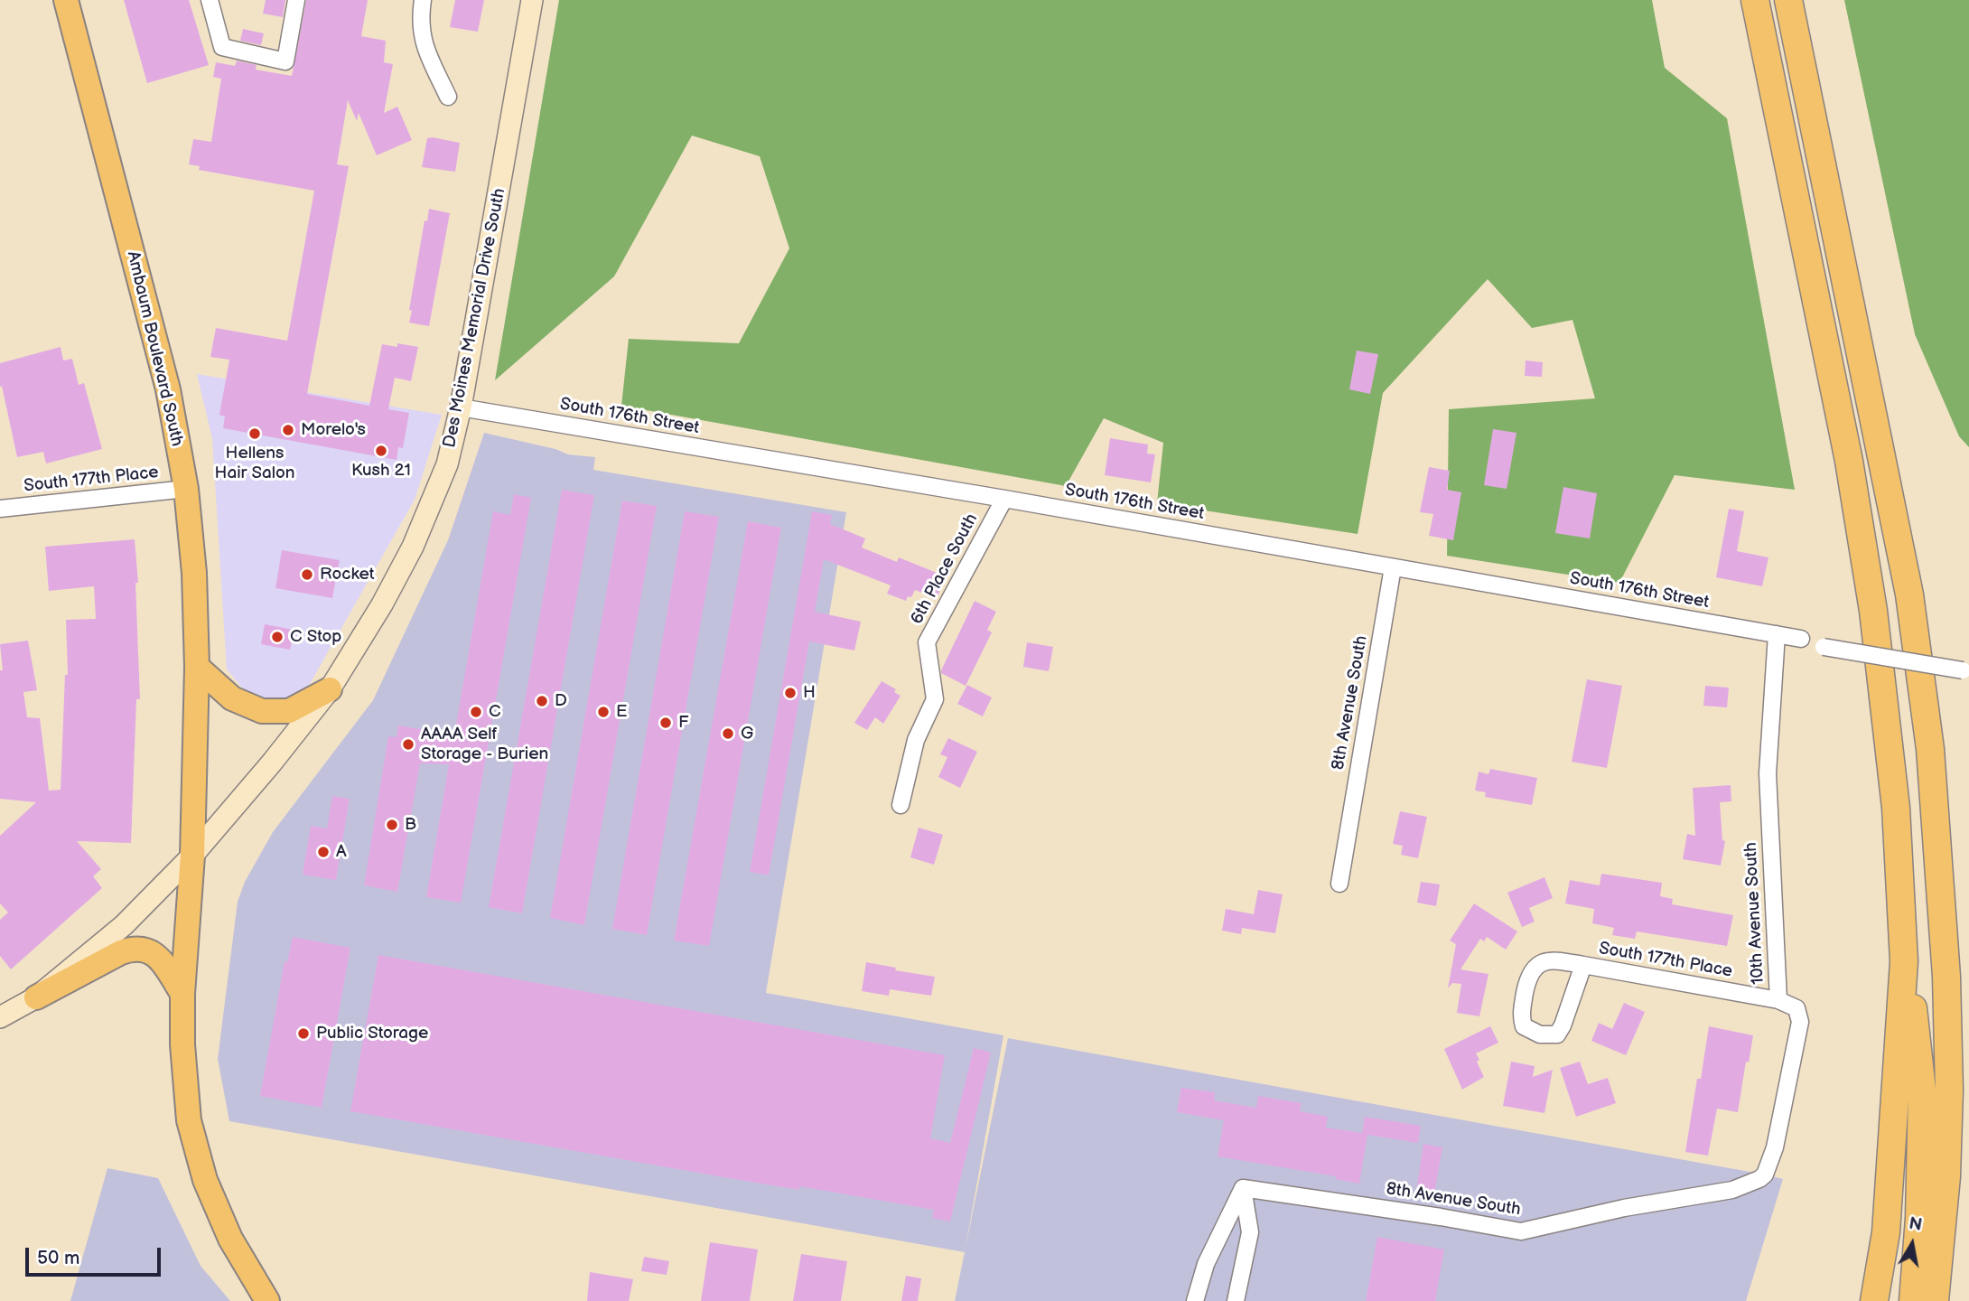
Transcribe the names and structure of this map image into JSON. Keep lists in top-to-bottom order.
{
  "streets": {
    "main road": ["Des Moines Memorial Drive South", "Ambaum Boulevard South"],
    "street": [
      "South 176th Street",
      "South 177th Place",
      "6th Place South",
      "8th Avenue South",
      "10th Avenue South"
    ]
  },
  "crossings": [
    ["Des Moines Memorial Drive South", "Ambaum Boulevard South"],
    ["Des Moines Memorial Drive South", "South 176th Street"],
    ["Ambaum Boulevard South", "South 177th Place"],
    ["South 176th Street", "6th Place South"],
    ["South 176th Street", "8th Avenue South"],
    ["South 176th Street", "10th Avenue South"],
    ["South 177th Place", "10th Avenue South"],
    ["8th Avenue South", "10th Avenue South"]
  ],
  "places": [
    "Morelo's",
    "Hellens Hair Salon",
    "Kush 21",
    "Rocket",
    "C Stop",
    "H",
    "D",
    "C",
    "E",
    "F",
    "G",
    "AAAA Self Storage - Burien",
    "B",
    "A",
    "Public Storage"
  ],
  "scale_bar": "50 m",
  "north": "top"
}
